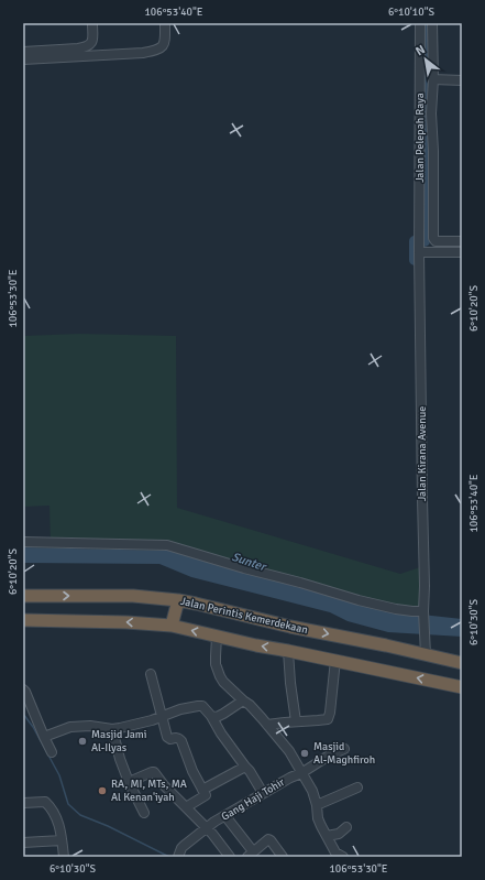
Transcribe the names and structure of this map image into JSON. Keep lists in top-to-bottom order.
{
  "streets": {
    "highway": ["Jalan Perintis Kemerdekaan"],
    "street": ["Jalan Pelepah Raya", "Jalan Kirana Avenue", "Gang Haji Tohir"]
  },
  "crossings": [
    ["Jalan Pelepah Raya", "Jalan Kirana Avenue"],
    ["Jalan Kirana Avenue", "Jalan Perintis Kemerdekaan"]
  ],
  "water": ["Sunter"],
  "places": ["Masjid Jami Al-Ilyas", "Masjid Al-Maghfiroh", "RA, MI, MTs, MA Al Kenan'iyah"],
  "north": "top left",
  "coordinates": [
    "106°53'40\"E",
    "6°10'10\"S",
    "106°53'30\"E",
    "6°10'20\"S",
    "6°10'30\"S"
  ]
}
